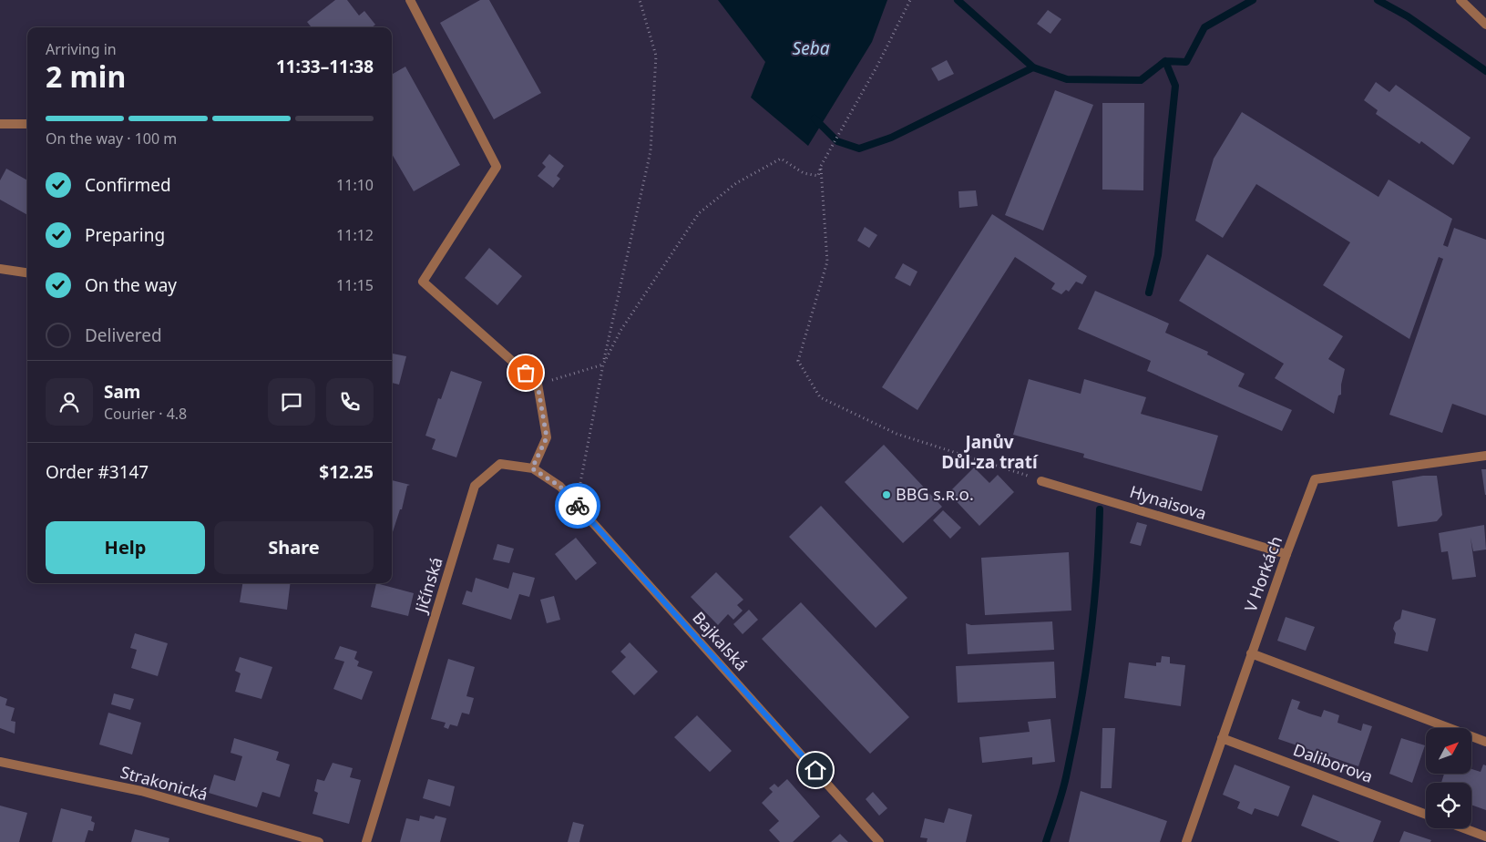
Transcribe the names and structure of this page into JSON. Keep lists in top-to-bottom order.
{
  "streets": {
    "street": [
      "Hynaisova",
      "V Horkách",
      "Jičínská",
      "Bajkalská",
      "Daliborova",
      "Strakonická"
    ]
  },
  "crossings": [
    ["Hynaisova", "V Horkách"],
    ["V Horkách", "Daliborova"],
    ["Jičínská", "Bajkalská"]
  ],
  "districts": ["Janův Důl-za tratí"],
  "water": ["Seba"],
  "places": ["BBG s.ʀ.ᴏ."],
  "north": "top right",
  "page": {
    "heading": ["2 min", "Arriving in", "11:33–11:38"],
    "panel": [
      "Sam",
      "Courier · 4.8",
      "Order #3147",
      "$12.25"
    ],
    "bar": "On the way · 100 m",
    "list": [
      ["Confirmed", "11:10"],
      ["Preparing", "11:12"],
      ["On the way", "11:15"],
      "Delivered"
    ],
    "buttons": ["Help", "Share"]
  }
}
